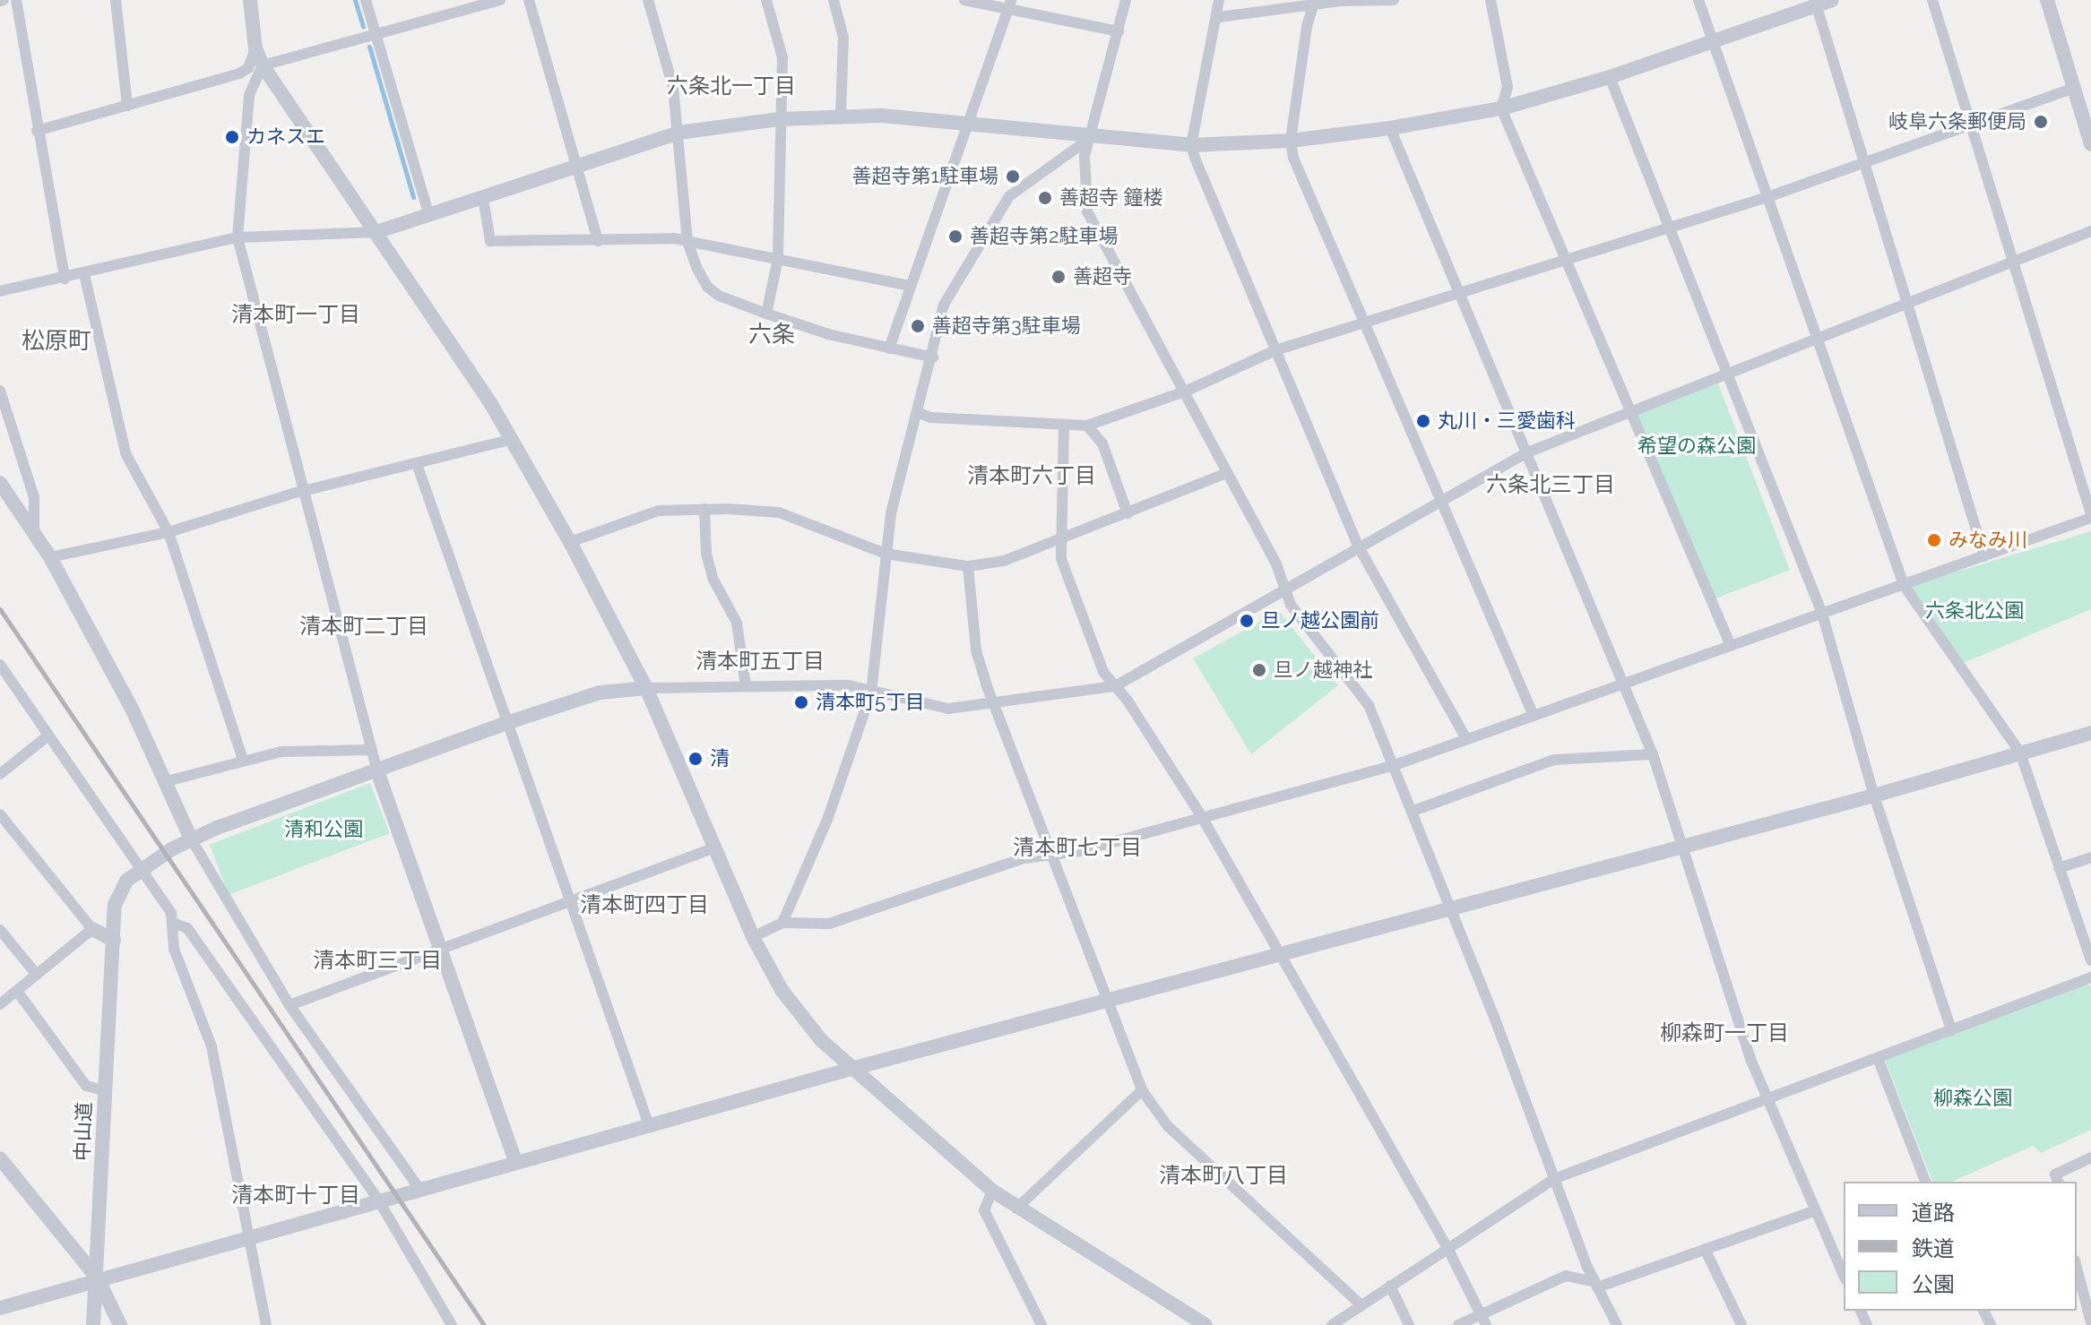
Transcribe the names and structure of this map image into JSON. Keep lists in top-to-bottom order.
{
  "streets": {
    "street": ["中山道"]
  },
  "districts": [
    "六条北一丁目",
    "清本町一丁目",
    "六条",
    "松原町",
    "清本町六丁目",
    "六条北三丁目",
    "清本町二丁目",
    "清本町五丁目",
    "清本町七丁目",
    "清本町四丁目",
    "清本町三丁目",
    "柳森町一丁目",
    "清本町八丁目",
    "清本町十丁目"
  ],
  "parks": [
    "希望の森公園",
    "六条北公園",
    "清和公園",
    "柳森公園"
  ],
  "places": [
    "岐阜六条郵便局",
    "カネスエ",
    "善超寺第1駐車場",
    "善超寺 鐘楼",
    "善超寺第2駐車場",
    "善超寺",
    "善超寺第3駐車場",
    "丸川・三愛歯科",
    "みなみ川",
    "旦ノ越公園前",
    "旦ノ越神社",
    "清本町5丁目",
    "清"
  ],
  "legend": ["道路", "鉄道", "公園"]
}
